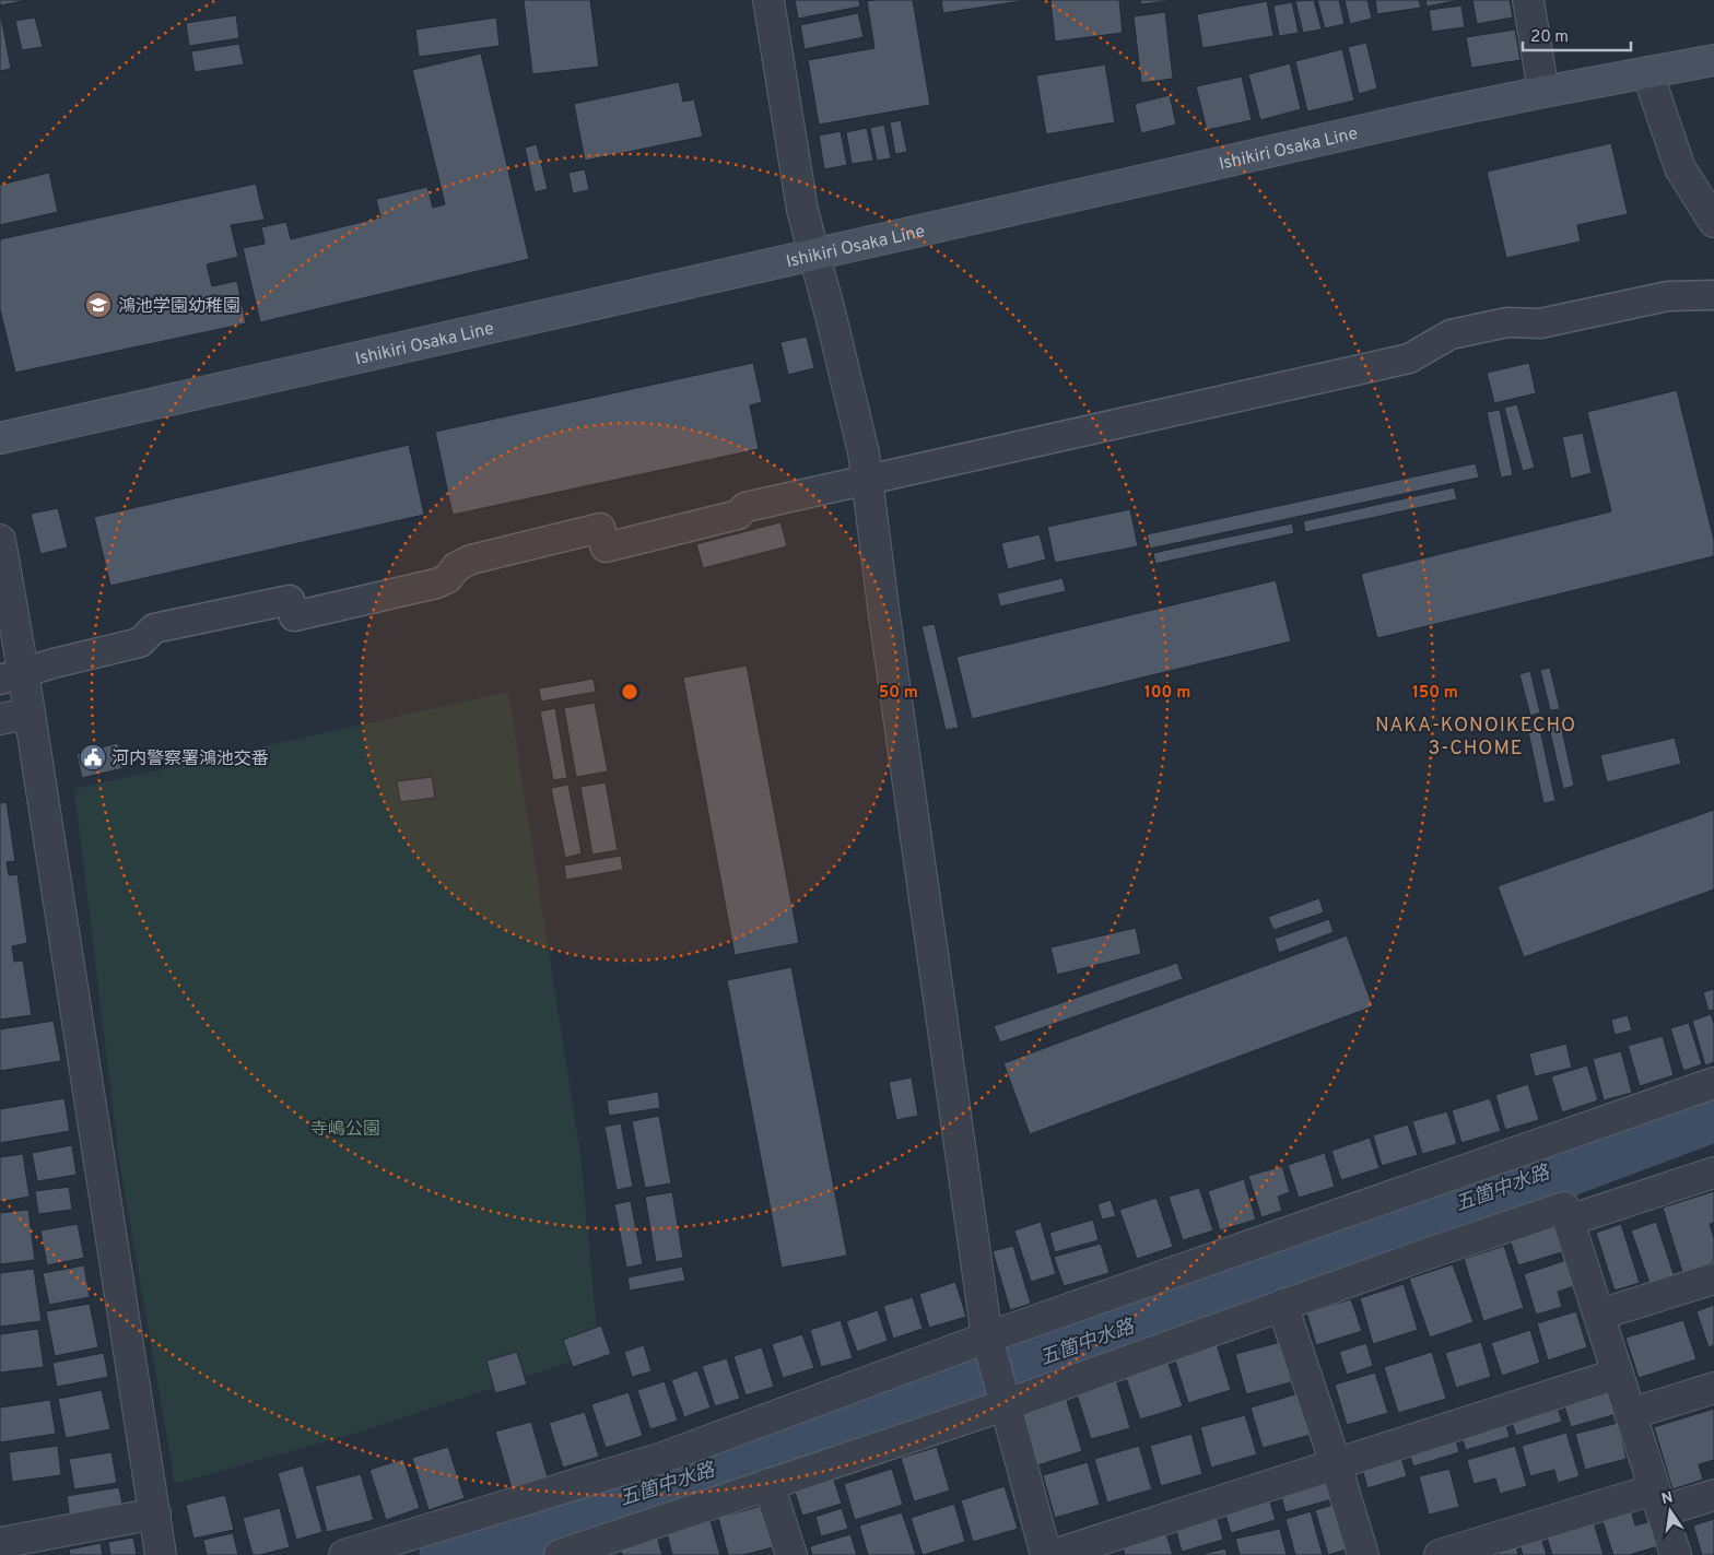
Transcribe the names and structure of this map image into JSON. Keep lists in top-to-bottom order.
{
  "streets": {
    "main road": ["Ishikiri Osaka Line"]
  },
  "districts": ["NAKA-KONOIKECHO 3-CHOME"],
  "water": ["五箇中水路"],
  "parks": ["寺嶋公園"],
  "places": {
    "school or university": ["鴻池学園幼稚園"],
    "public building": ["河内警察署鴻池交番"]
  },
  "scale_bar": "20 m",
  "north": "top",
  "rings": ["50 m", "100 m", "150 m"]
}
